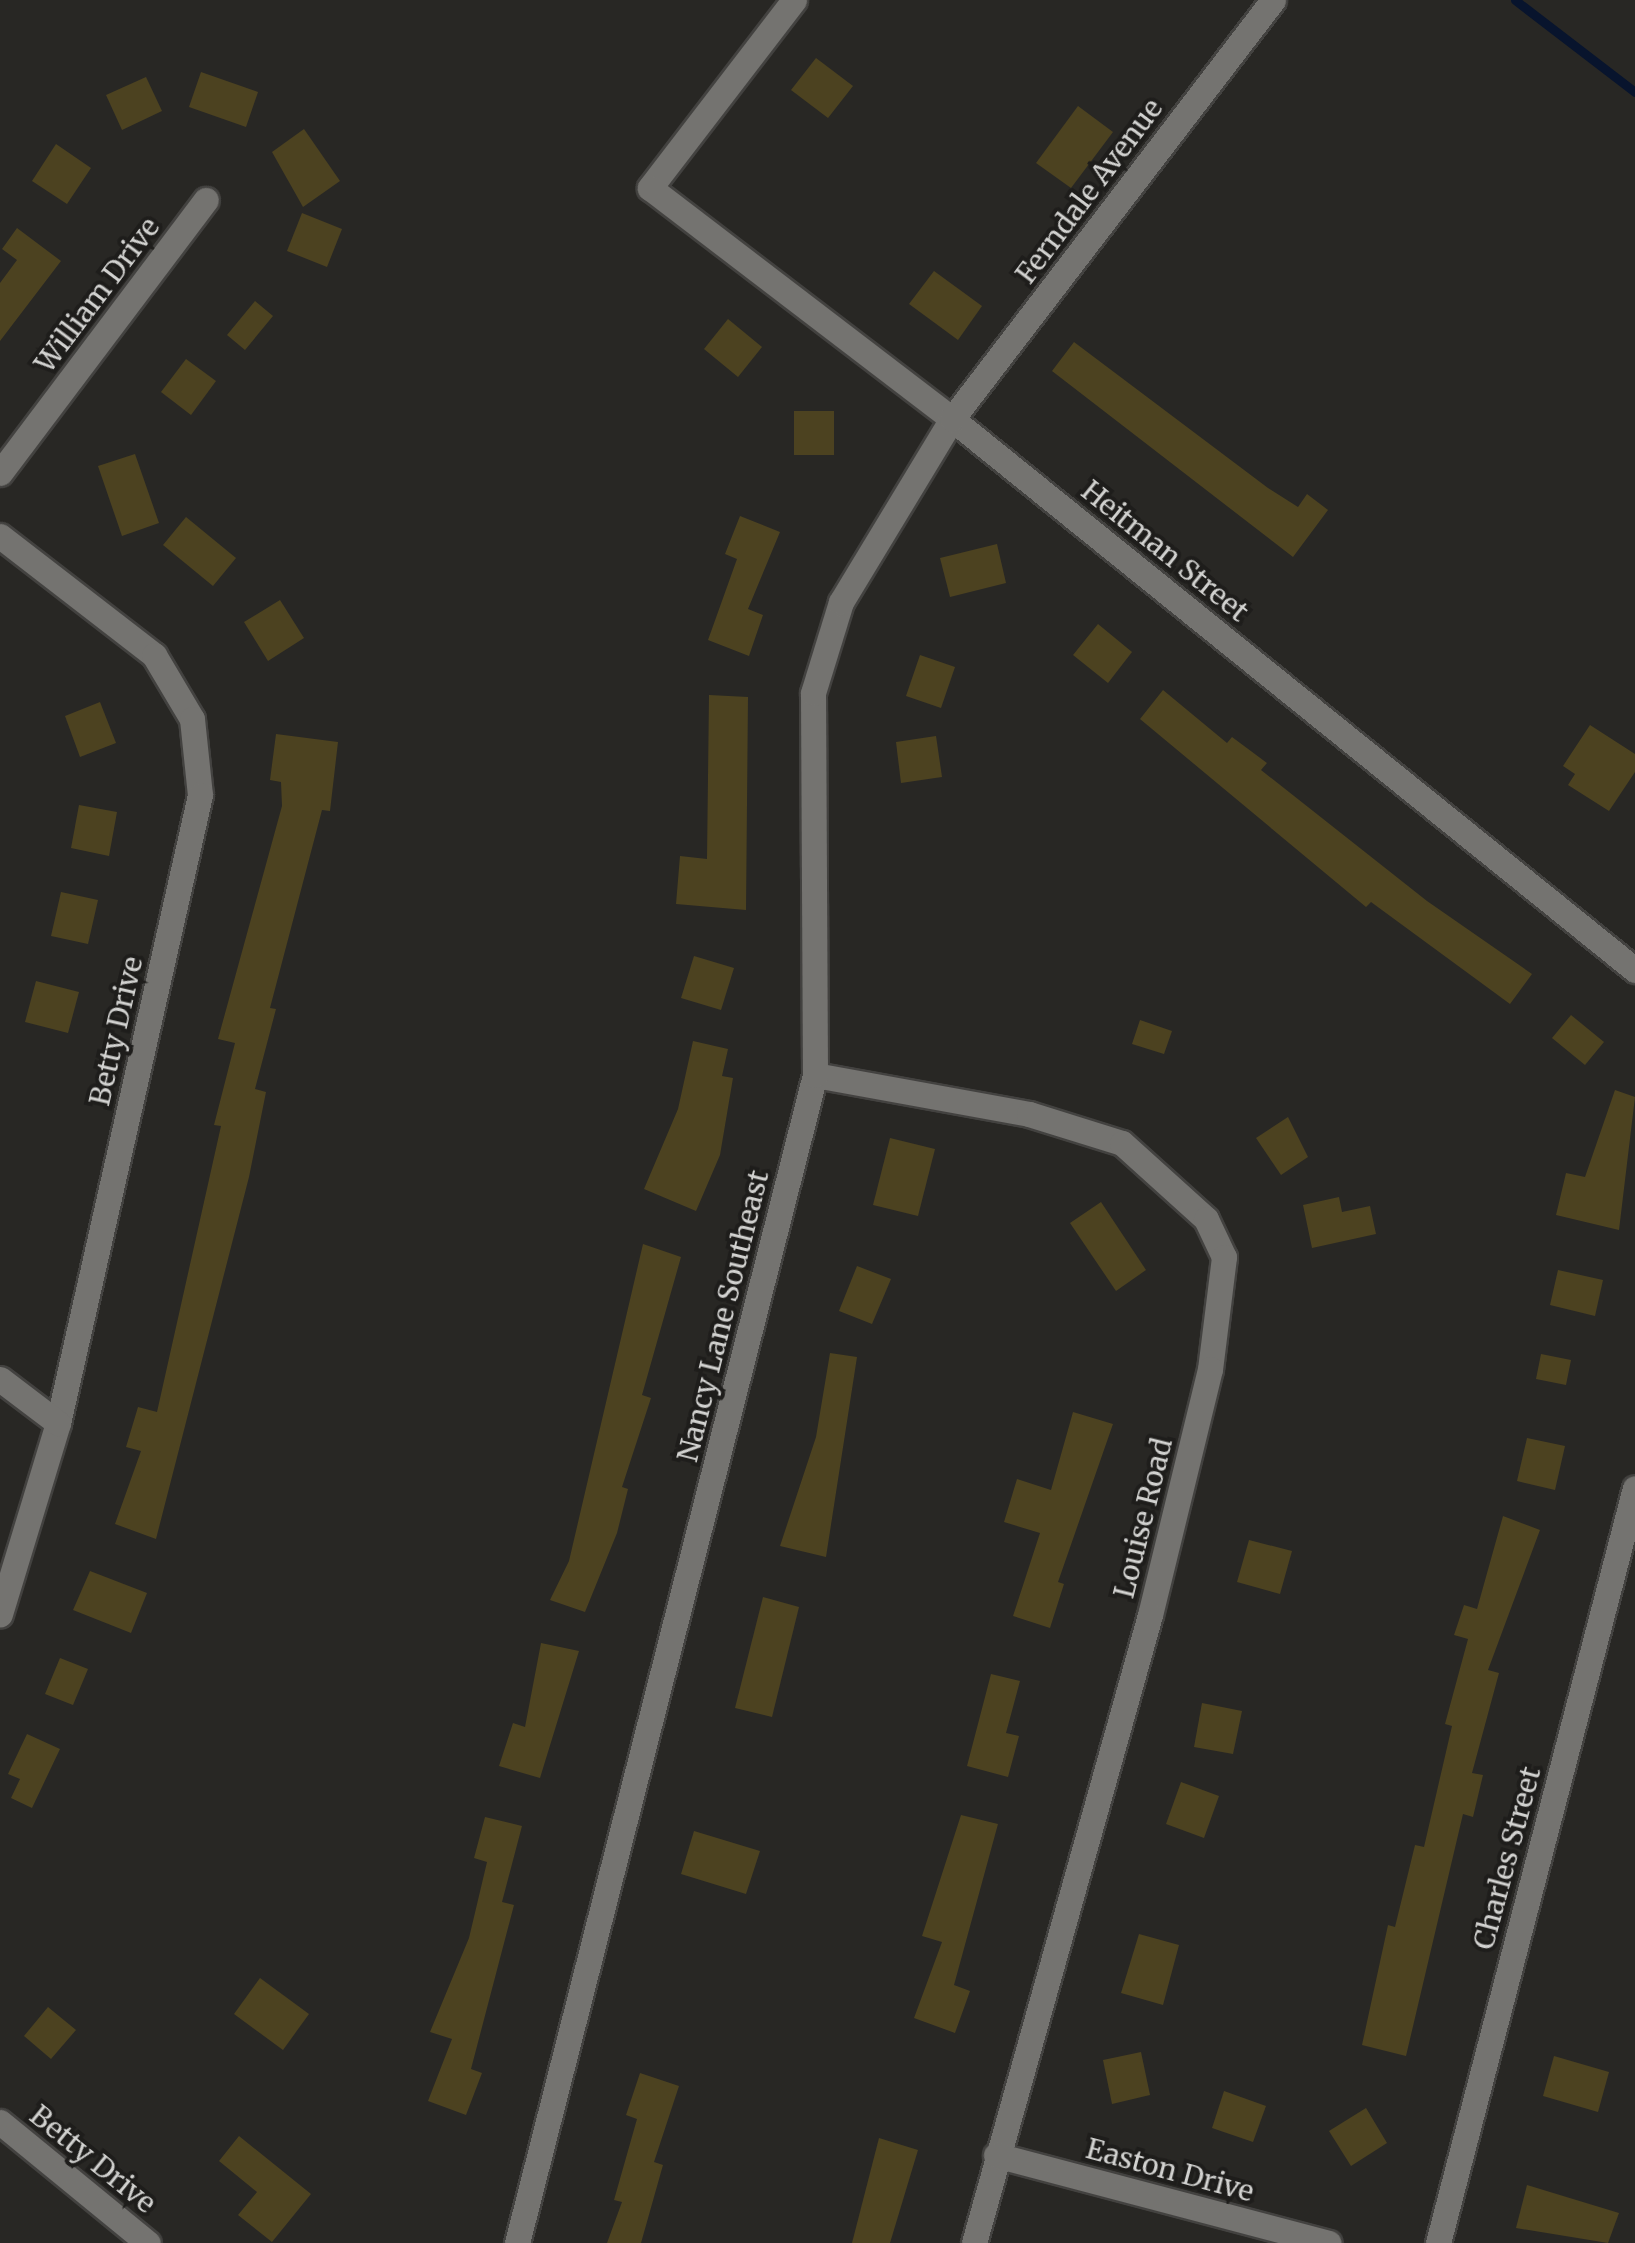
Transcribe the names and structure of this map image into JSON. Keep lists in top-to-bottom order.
{
  "streets": {
    "street": [
      "Ferndale Avenue",
      "William Drive",
      "Heitman Street",
      "Betty Drive",
      "Nancy Lane Southeast",
      "Louise Road",
      "Charles Street",
      "Easton Drive"
    ]
  },
  "crossings": [
    ["Ferndale Avenue", "Heitman Street"],
    ["Ferndale Avenue", "Nancy Lane Southeast"],
    ["Heitman Street", "Nancy Lane Southeast"],
    ["Nancy Lane Southeast", "Louise Road"],
    ["Louise Road", "Easton Drive"]
  ]
}
